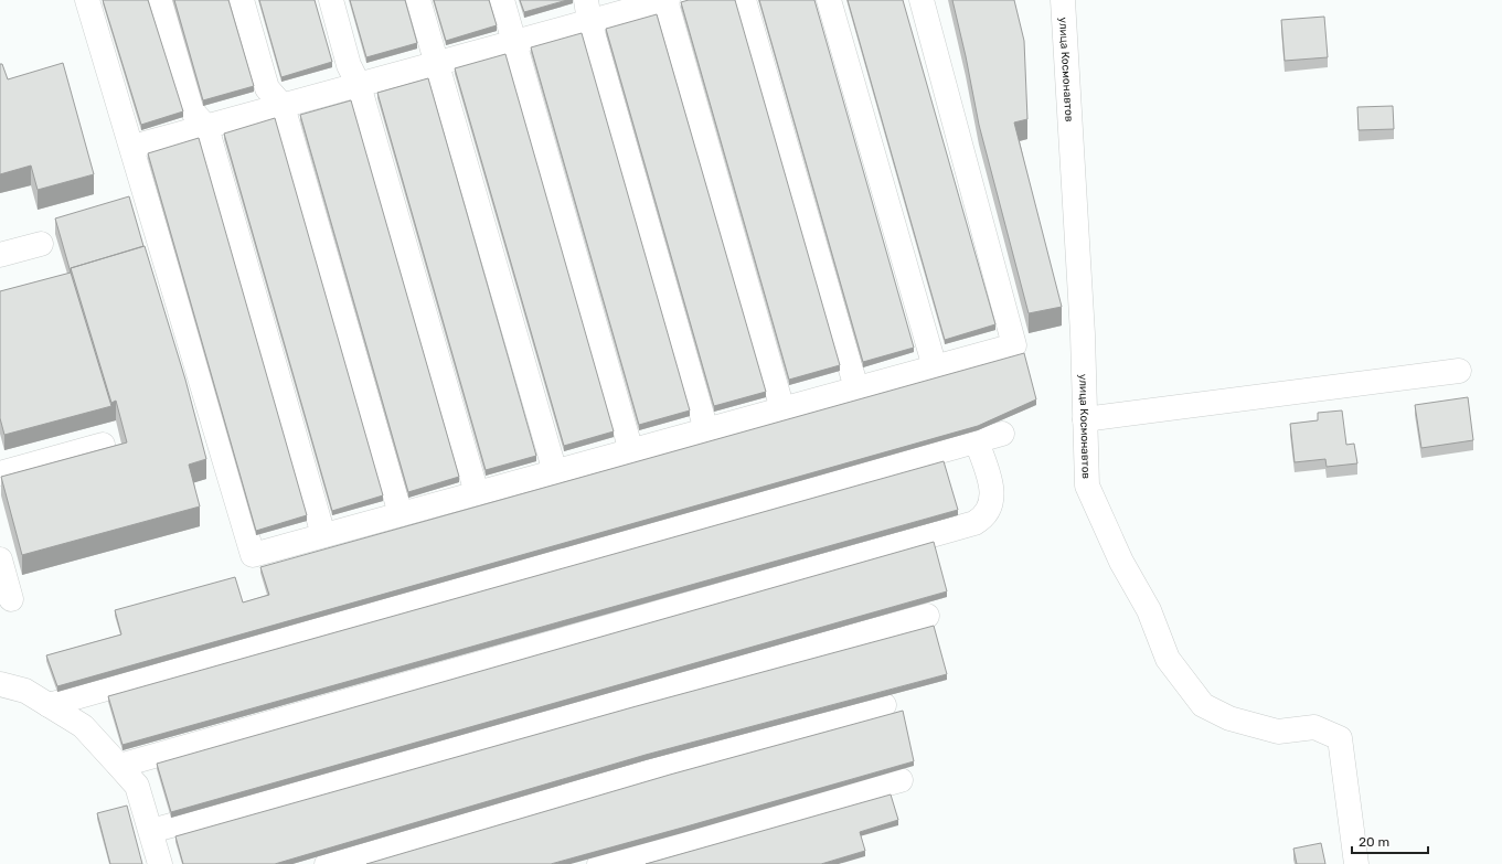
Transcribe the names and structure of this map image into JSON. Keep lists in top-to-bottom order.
{
  "streets": {
    "street": ["улица Космонавтов"]
  },
  "scale_bar": "20 m"
}
